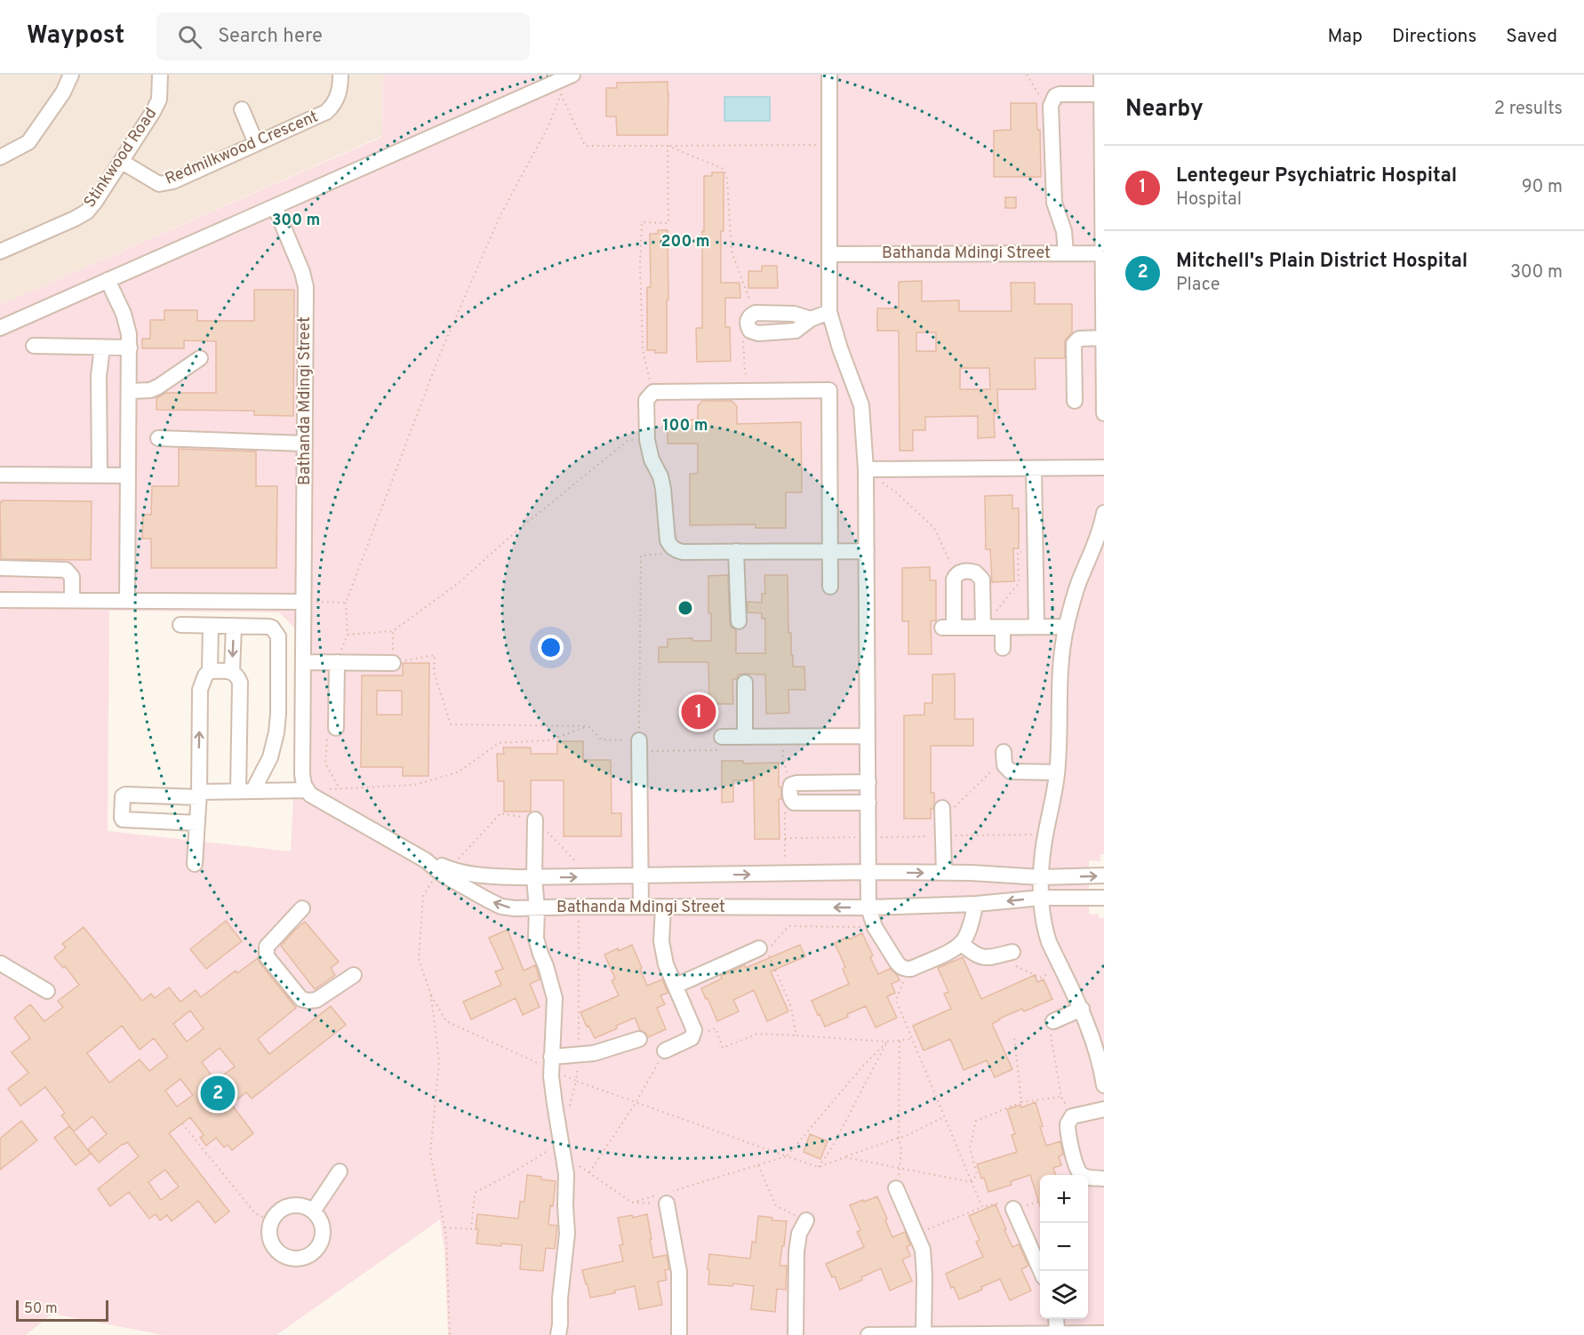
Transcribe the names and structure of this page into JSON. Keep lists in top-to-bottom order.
{
  "streets": {
    "street": ["Redmilkwood Crescent", "Stinkwood Road", "Bathanda Mdingi Street"]
  },
  "crossings": [
    ["Redmilkwood Crescent", "Stinkwood Road"]
  ],
  "scale_bar": "50 m",
  "page": {
    "header": "Waypost",
    "search": "Search here",
    "nav": ["Map", "Directions", "Saved"],
    "heading": ["Nearby", "2 results"],
    "list": [
      {
        "mark": "1",
        "name": "Lentegeur Psychiatric Hospital",
        "note": "Hospital",
        "value": "90 m"
      },
      {
        "mark": "2",
        "name": "Mitchell's Plain District Hospital",
        "note": "Place",
        "value": "300 m"
      }
    ],
    "pins": ["1", "2"],
    "map_buttons": ["+", "−"],
    "scale": "50 m"
  },
  "rings": ["300 m", "200 m", "100 m"]
}
